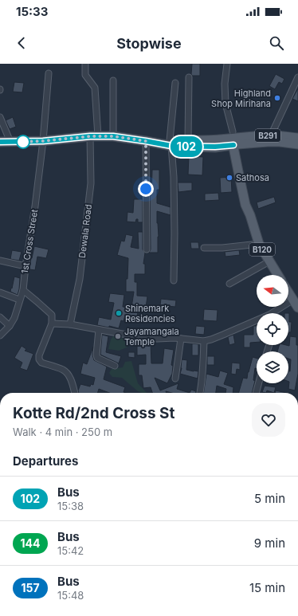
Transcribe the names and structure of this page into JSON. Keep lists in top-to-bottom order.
{
  "streets": {
    "main road": ["B291", "B120"],
    "street": ["Dewala Road", "1st Cross Street"]
  },
  "crossings": [
    ["B291", "B120"]
  ],
  "places": [
    "Highland Shop Mirihana",
    "Sathosa",
    "Shinemark Residencies",
    "Jayamangala Temple"
  ],
  "lines": ["bus line 102"],
  "north": "left",
  "page": {
    "status": "15:33",
    "header": "Stopwise",
    "on_map": "102",
    "heading": [
      ["Kotte Rd/2nd Cross St", "Walk · 4 min · 250 m"],
      "Departures"
    ],
    "list": [
      {
        "mark": "102",
        "name": "Bus",
        "note": "15:38",
        "value": "5 min"
      },
      {
        "mark": "144",
        "name": "Bus",
        "note": "15:42",
        "value": "9 min"
      },
      {
        "mark": "157",
        "name": "Bus",
        "note": "15:48",
        "value": "15 min"
      }
    ]
  }
}
